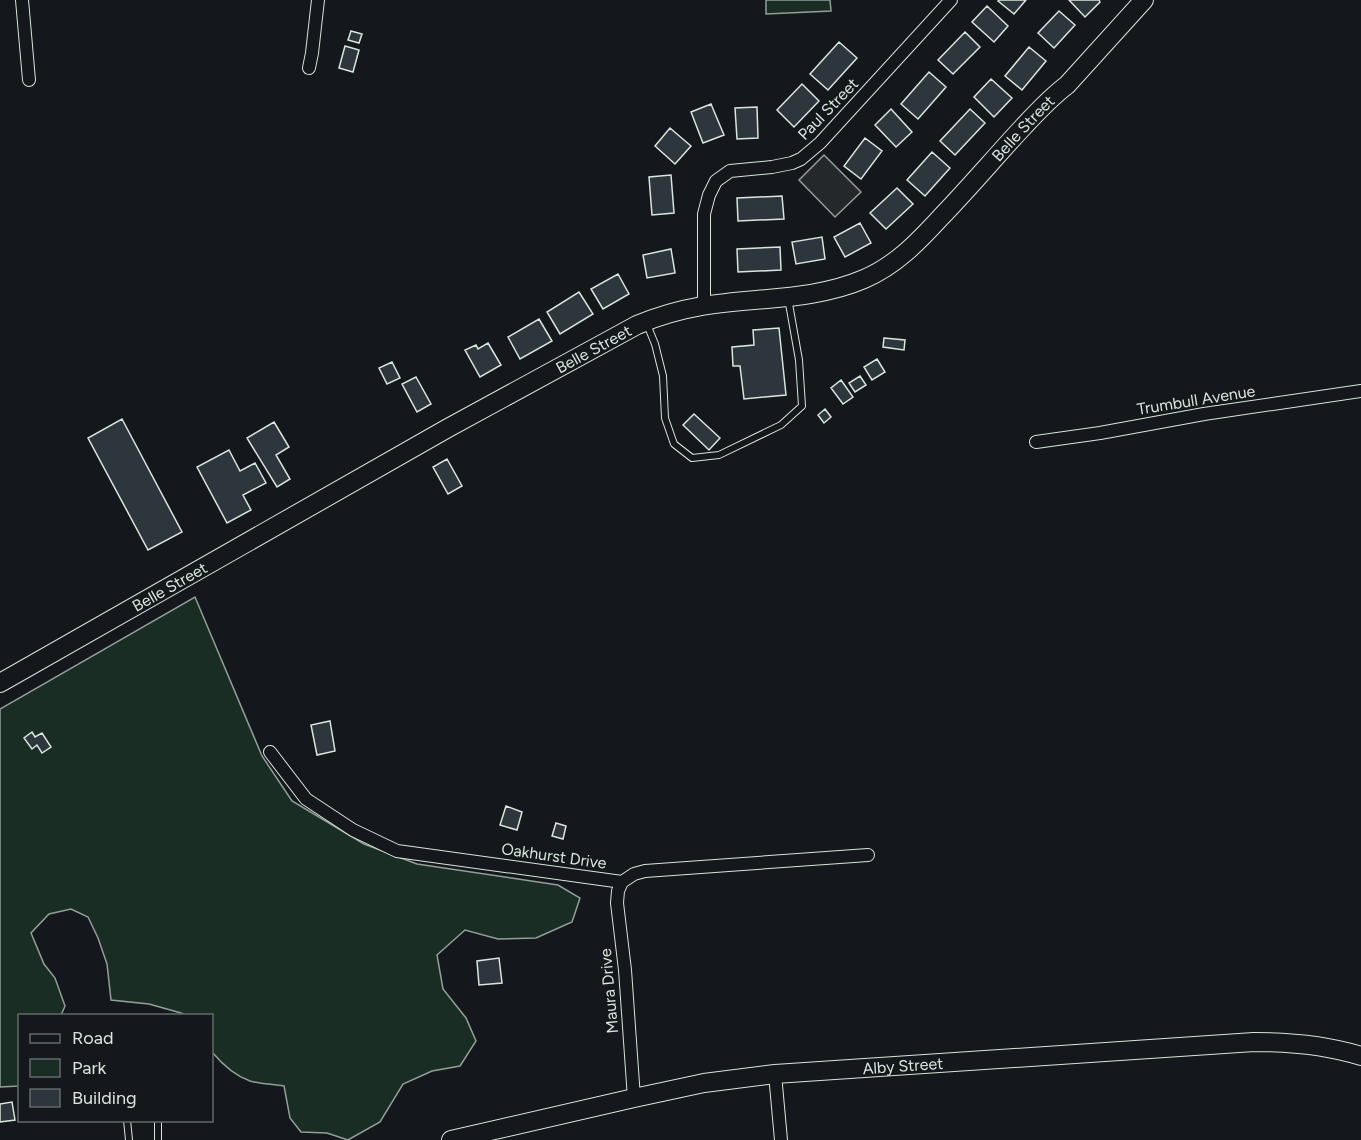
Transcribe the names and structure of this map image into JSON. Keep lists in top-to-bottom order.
{
  "streets": {
    "street": [
      "Paul Street",
      "Belle Street",
      "Trumbull Avenue",
      "Oakhurst Drive",
      "Maura Drive",
      "Alby Street"
    ]
  },
  "crossings": [
    ["Paul Street", "Belle Street"],
    ["Oakhurst Drive", "Maura Drive"],
    ["Maura Drive", "Alby Street"]
  ],
  "legend": ["Road", "Park", "Building"]
}
